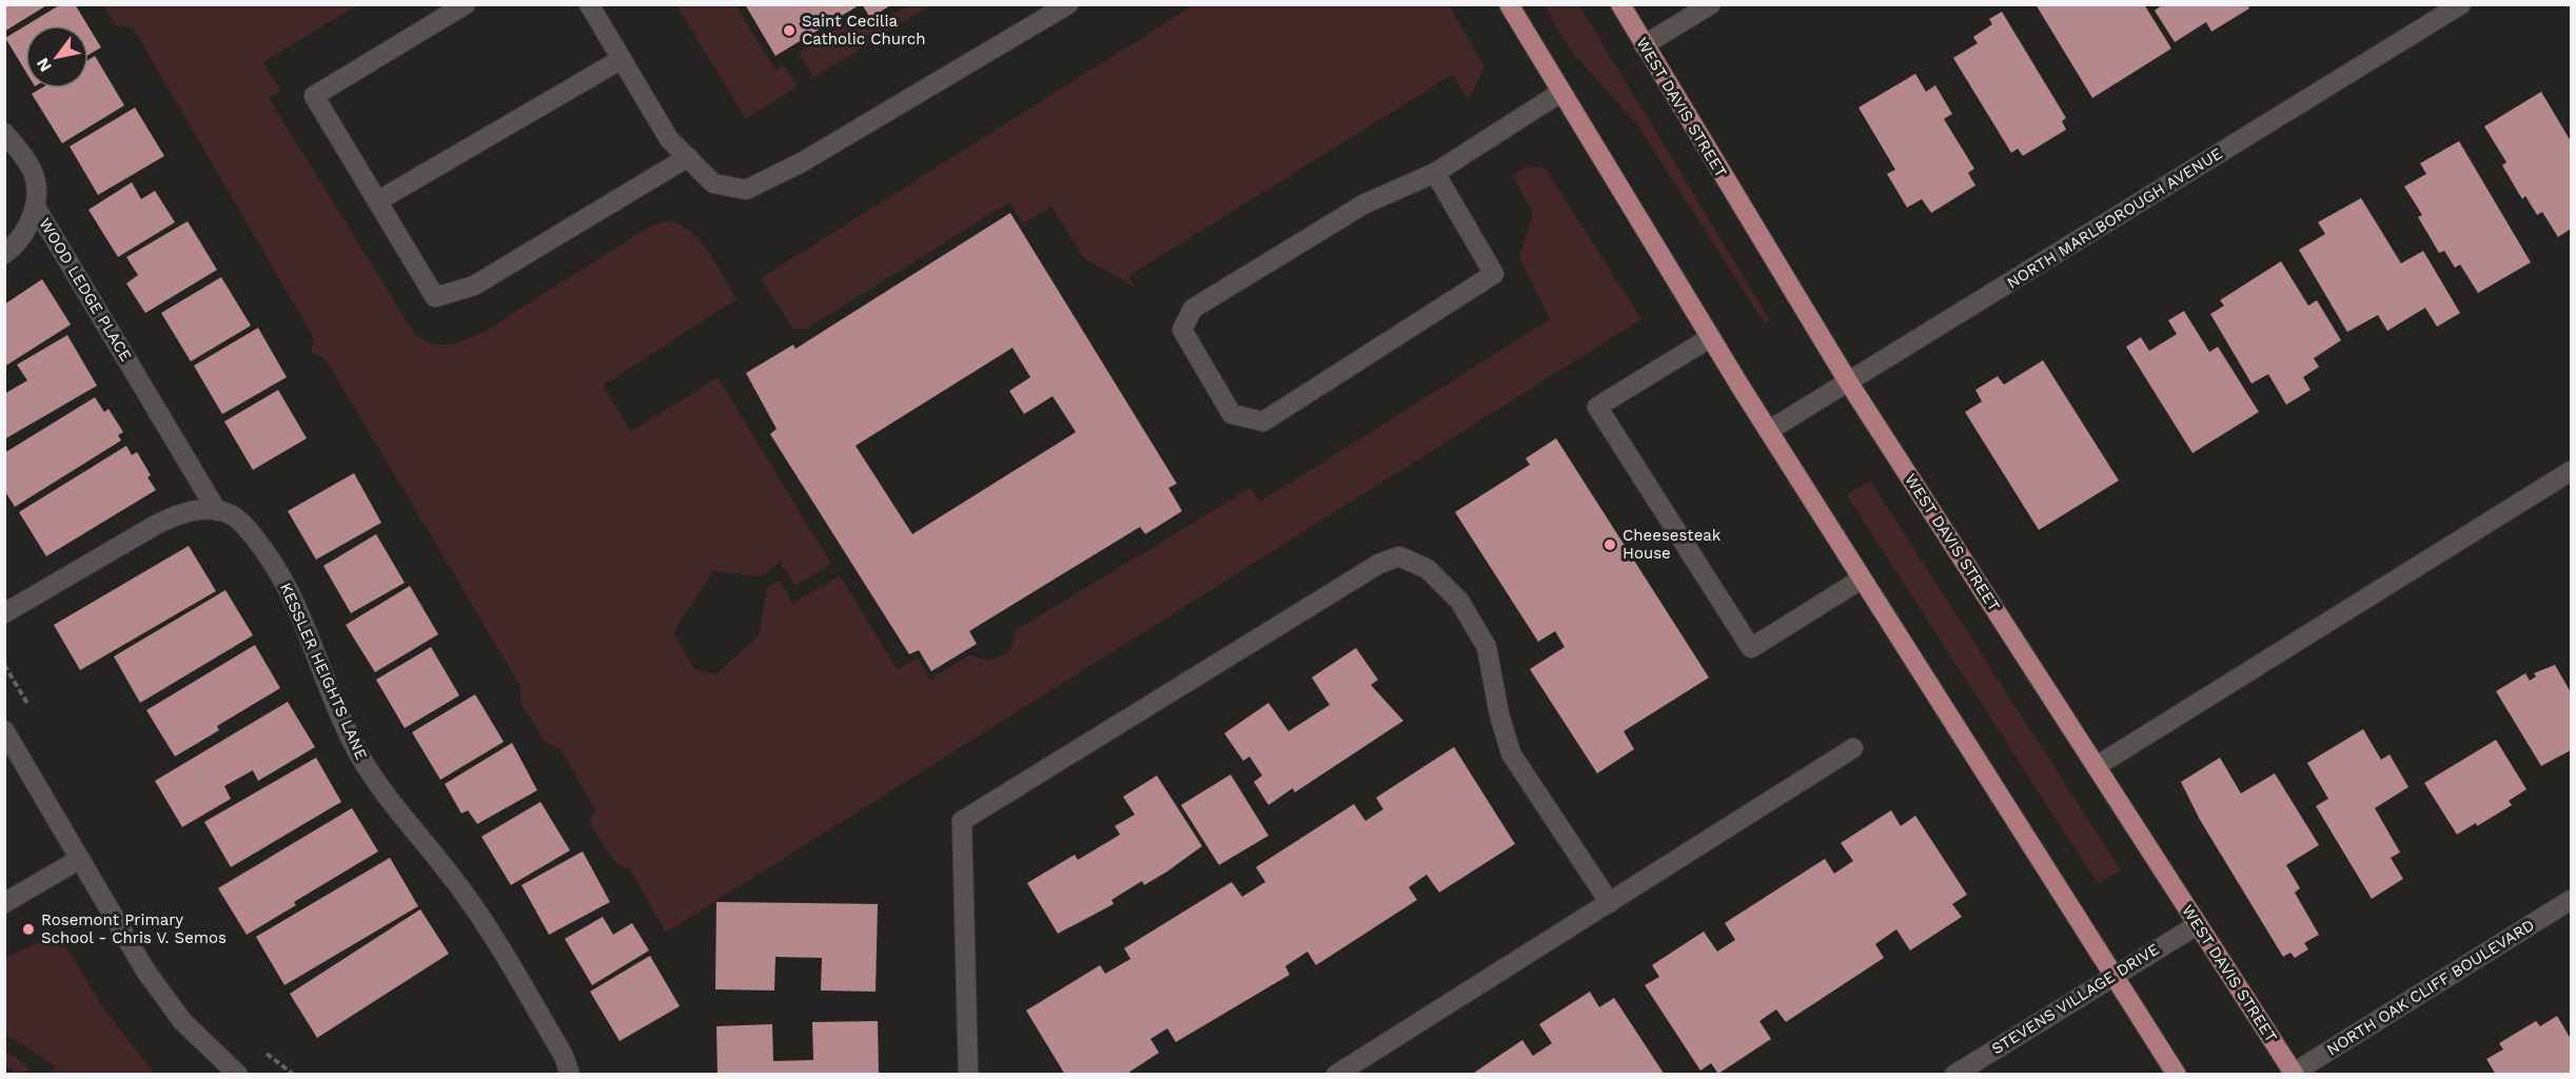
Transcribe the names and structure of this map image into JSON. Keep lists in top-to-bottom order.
{
  "streets": {
    "main road": ["WEST DAVIS STREET"],
    "street": [
      "NORTH MARLBOROUGH AVENUE",
      "WOOD LEDGE PLACE",
      "KESSLER HEIGHTS LANE",
      "NORTH OAK CLIFF BOULEVARD",
      "STEVENS VILLAGE DRIVE"
    ]
  },
  "crossings": [
    ["WEST DAVIS STREET", "NORTH MARLBOROUGH AVENUE"],
    ["WEST DAVIS STREET", "NORTH OAK CLIFF BOULEVARD"],
    ["WEST DAVIS STREET", "STEVENS VILLAGE DRIVE"],
    ["WOOD LEDGE PLACE", "KESSLER HEIGHTS LANE"]
  ],
  "places": ["Saint Cecilia Catholic Church", "Cheesesteak House", "Rosemont Primary School - Chris V. Semos"],
  "north": "bottom left"
}
